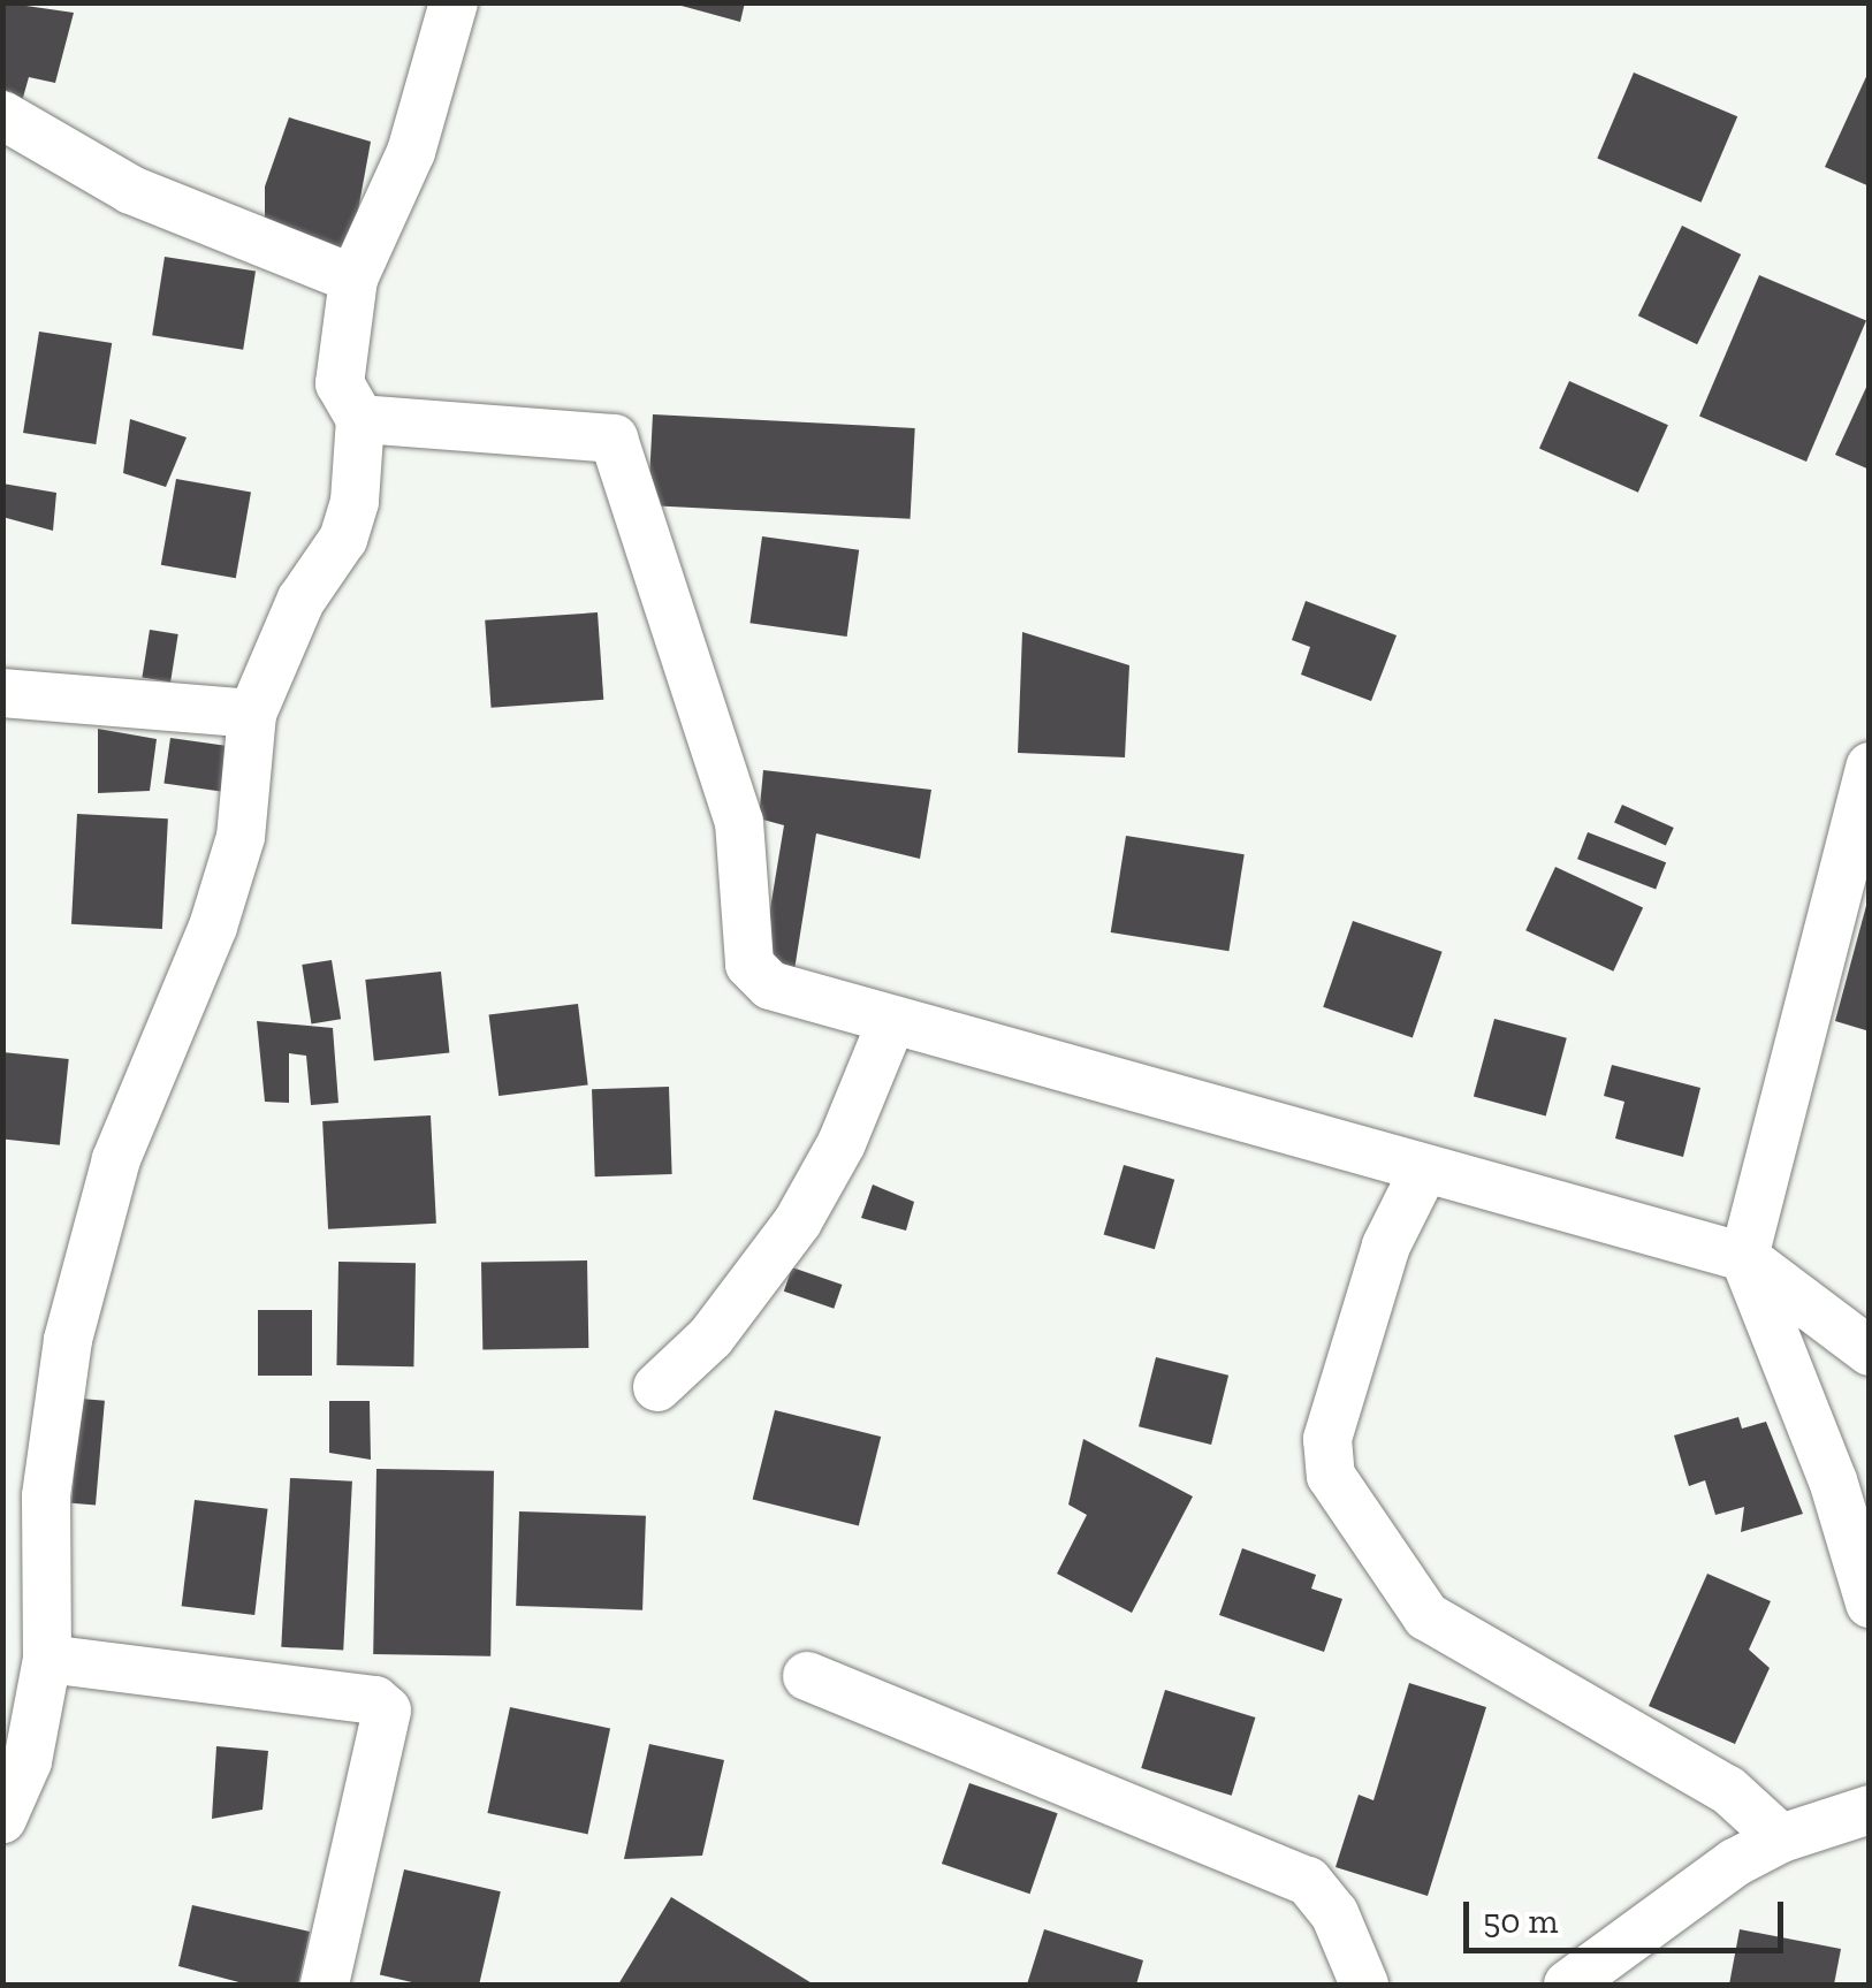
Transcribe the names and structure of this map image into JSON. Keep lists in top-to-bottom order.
{
  "scale_bar": "50 m"
}
